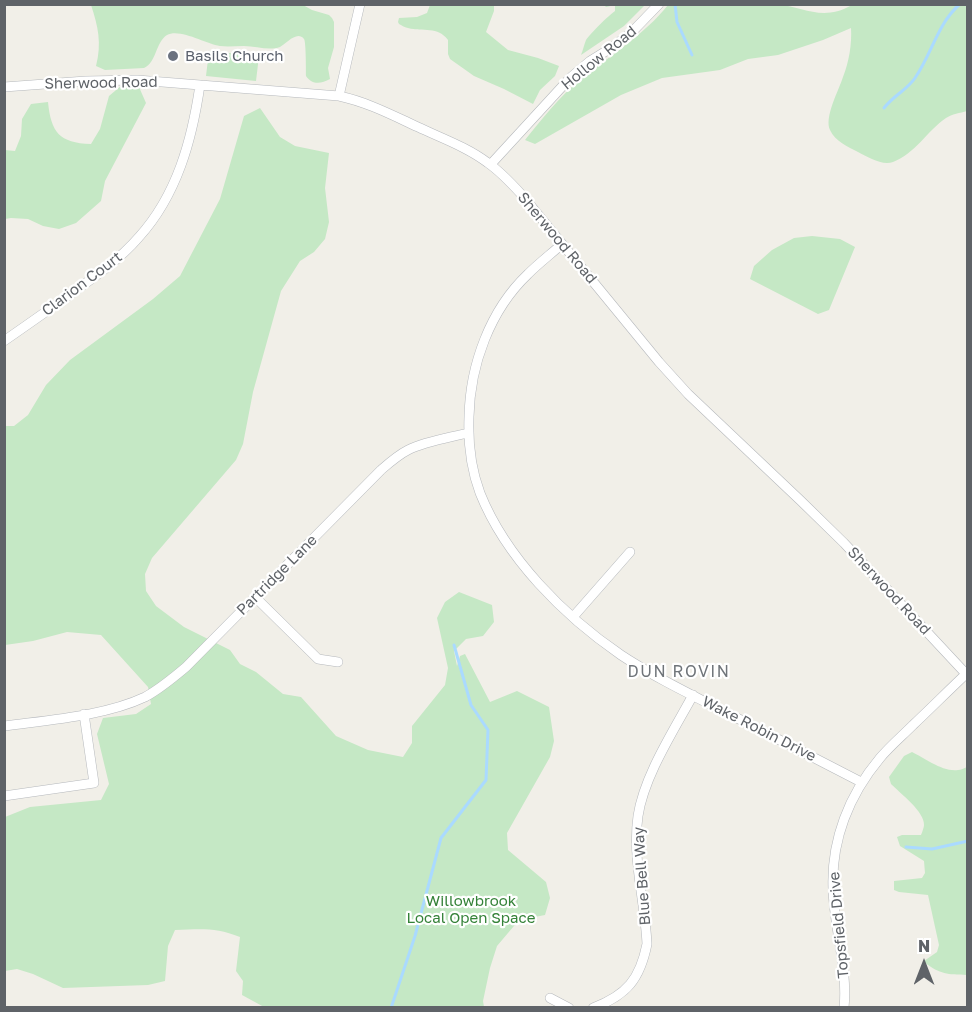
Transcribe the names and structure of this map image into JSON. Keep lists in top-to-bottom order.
{
  "streets": {
    "street": [
      "Hollow Road",
      "Sherwood Road",
      "Clarion Court",
      "Partridge Lane",
      "Wake Robin Drive",
      "Blue Bell Way",
      "Topsfield Drive"
    ]
  },
  "crossings": [
    ["Hollow Road", "Sherwood Road"],
    ["Sherwood Road", "Clarion Court"],
    ["Sherwood Road", "Wake Robin Drive"],
    ["Sherwood Road", "Topsfield Drive"],
    ["Partridge Lane", "Wake Robin Drive"],
    ["Wake Robin Drive", "Blue Bell Way"],
    ["Wake Robin Drive", "Topsfield Drive"]
  ],
  "districts": ["DUN ROVIN"],
  "parks": ["Willowbrook Local Open Space"],
  "places": ["Basils Church"],
  "north": "top"
}
